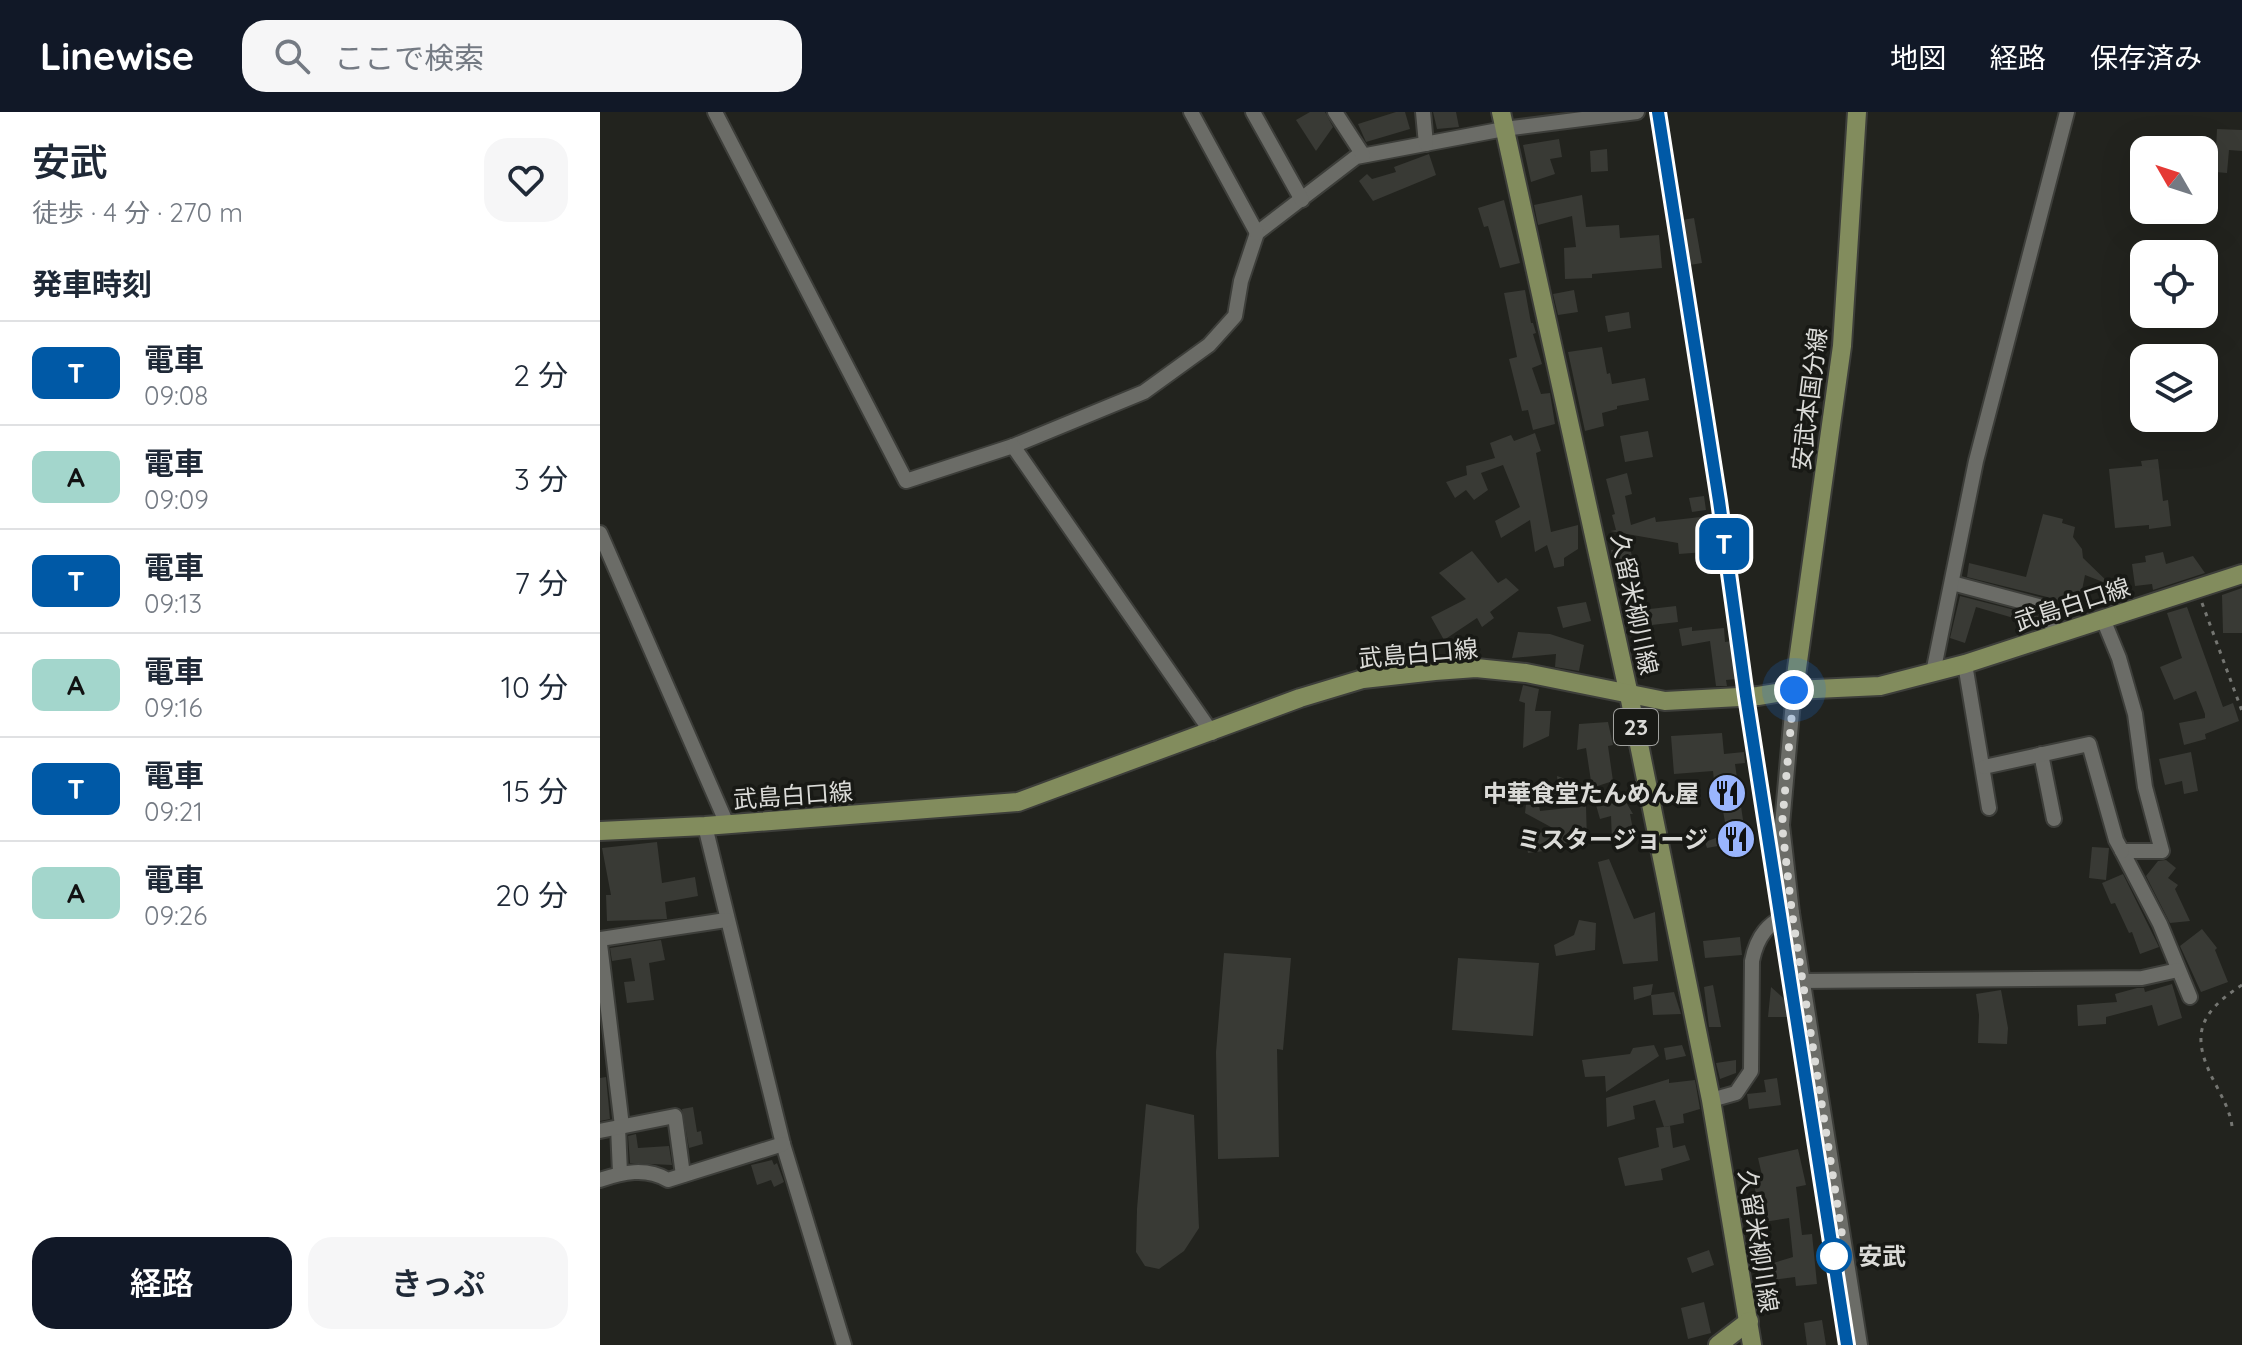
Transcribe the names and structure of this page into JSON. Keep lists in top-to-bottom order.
{
  "streets": {
    "main road": [
      "安武本国分線",
      "久留米柳川線",
      "武島白口線",
      "23"
    ]
  },
  "crossings": [
    ["安武本国分線", "武島白口線"],
    ["久留米柳川線", "武島白口線"]
  ],
  "places": {
    "restaurant": ["中華食堂たんめん屋", "ミスタージョージ"],
    "other": ["安武"]
  },
  "north": "top left",
  "page": {
    "header": "Linewise",
    "search": "ここで検索",
    "nav": ["地図", "経路", "保存済み"],
    "heading": [
      ["安武", "徒歩 · 4 分 · 270 m"],
      "発車時刻"
    ],
    "on_map": "T",
    "list": [
      {
        "mark": "T",
        "name": "電車",
        "note": "09:08",
        "value": "2 分"
      },
      {
        "mark": "A",
        "name": "電車",
        "note": "09:09",
        "value": "3 分"
      },
      {
        "mark": "T",
        "name": "電車",
        "note": "09:13",
        "value": "7 分"
      },
      {
        "mark": "A",
        "name": "電車",
        "note": "09:16",
        "value": "10 分"
      },
      {
        "mark": "T",
        "name": "電車",
        "note": "09:21",
        "value": "15 分"
      },
      {
        "mark": "A",
        "name": "電車",
        "note": "09:26",
        "value": "20 分"
      }
    ],
    "buttons": ["経路", "きっぷ"]
  }
}
